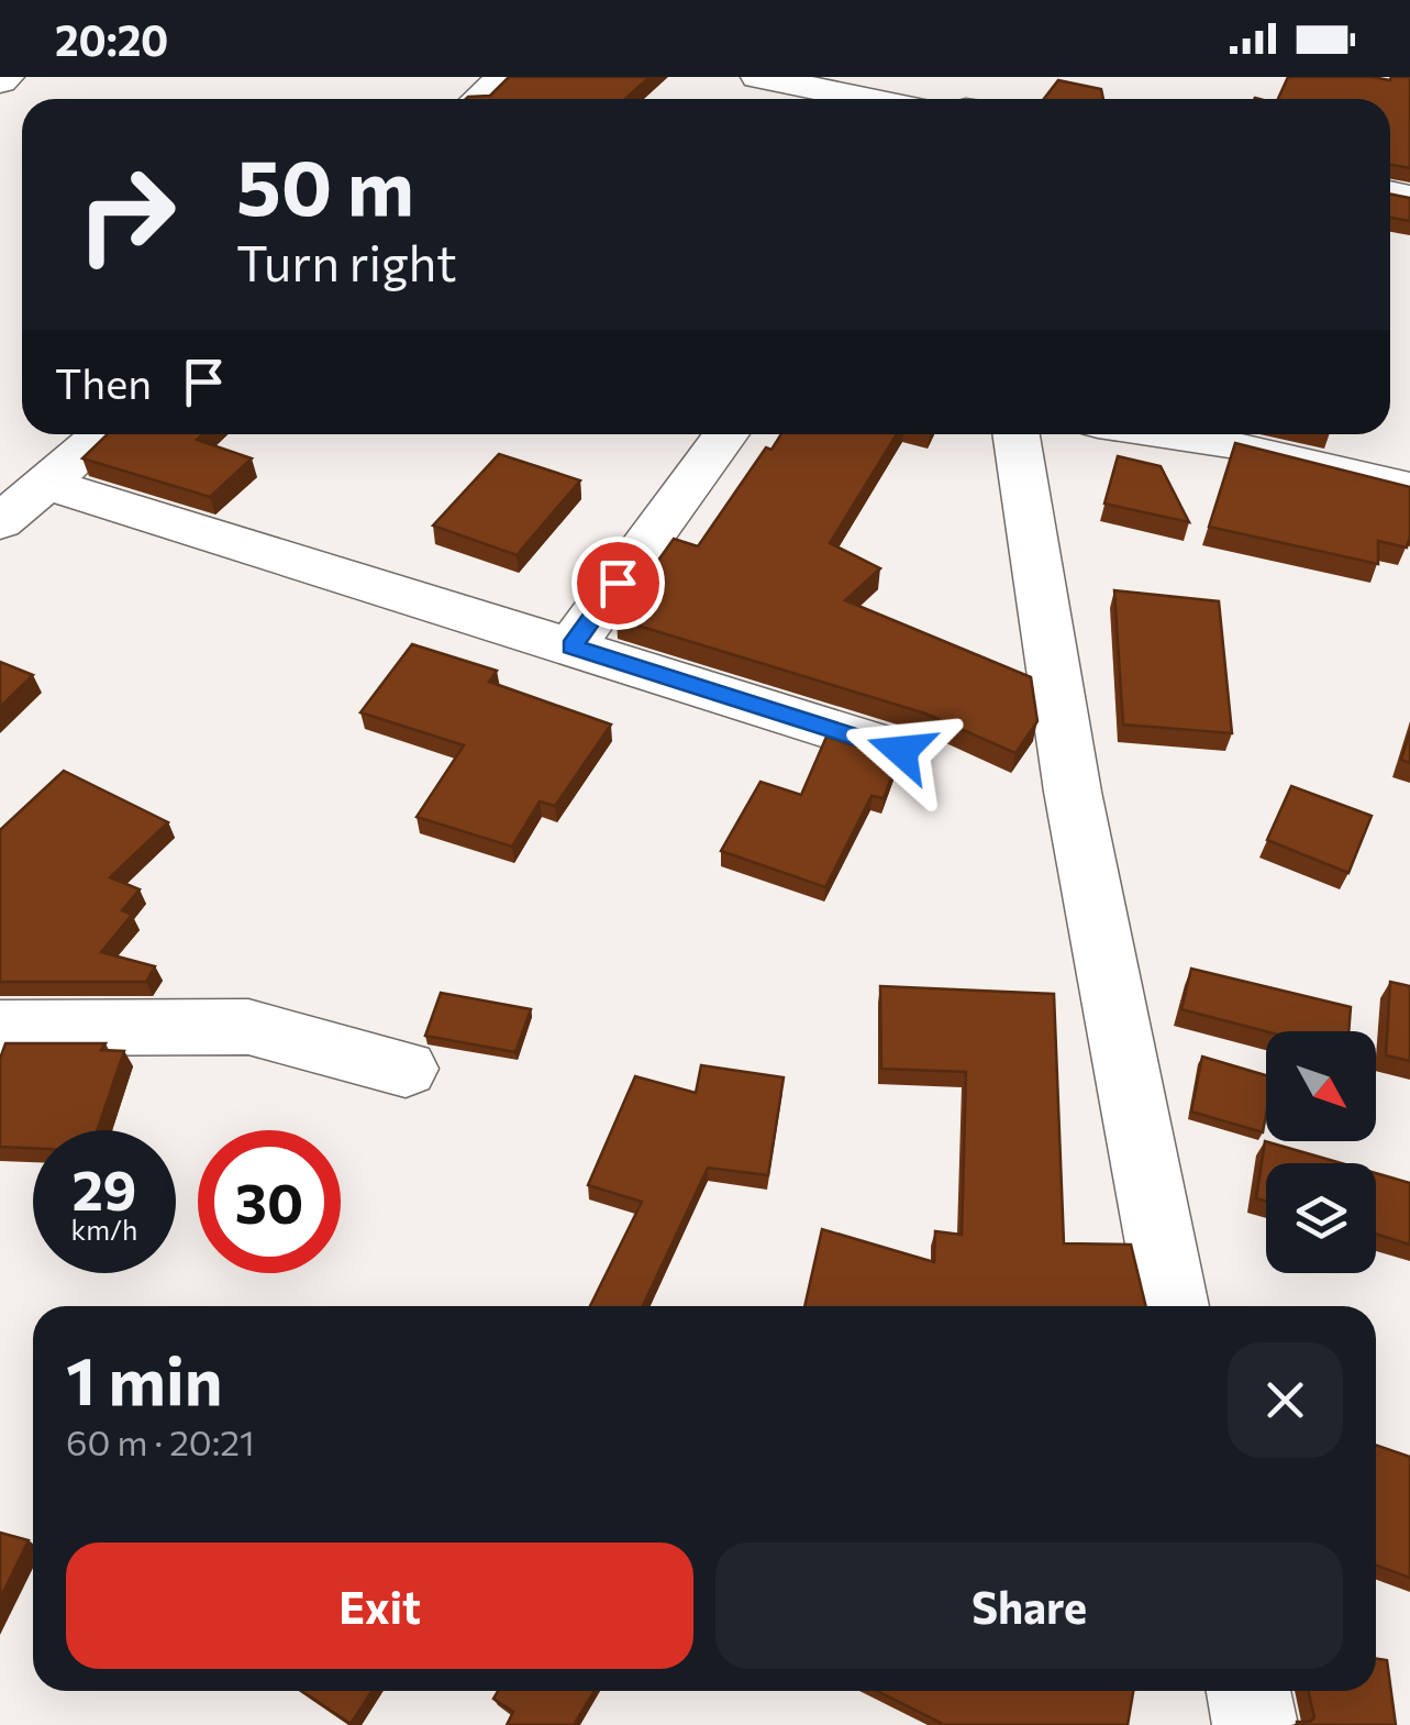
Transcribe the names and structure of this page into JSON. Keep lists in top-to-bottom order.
{
  "north": "bottom right",
  "page": {
    "status": "20:20",
    "turn": ["50 m", "Turn right"],
    "then": "Then",
    "speed": "29 km/h",
    "limit": "30",
    "heading": ["1 min", "60 m · 20:21"],
    "buttons": ["Exit", "Share"]
  }
}
